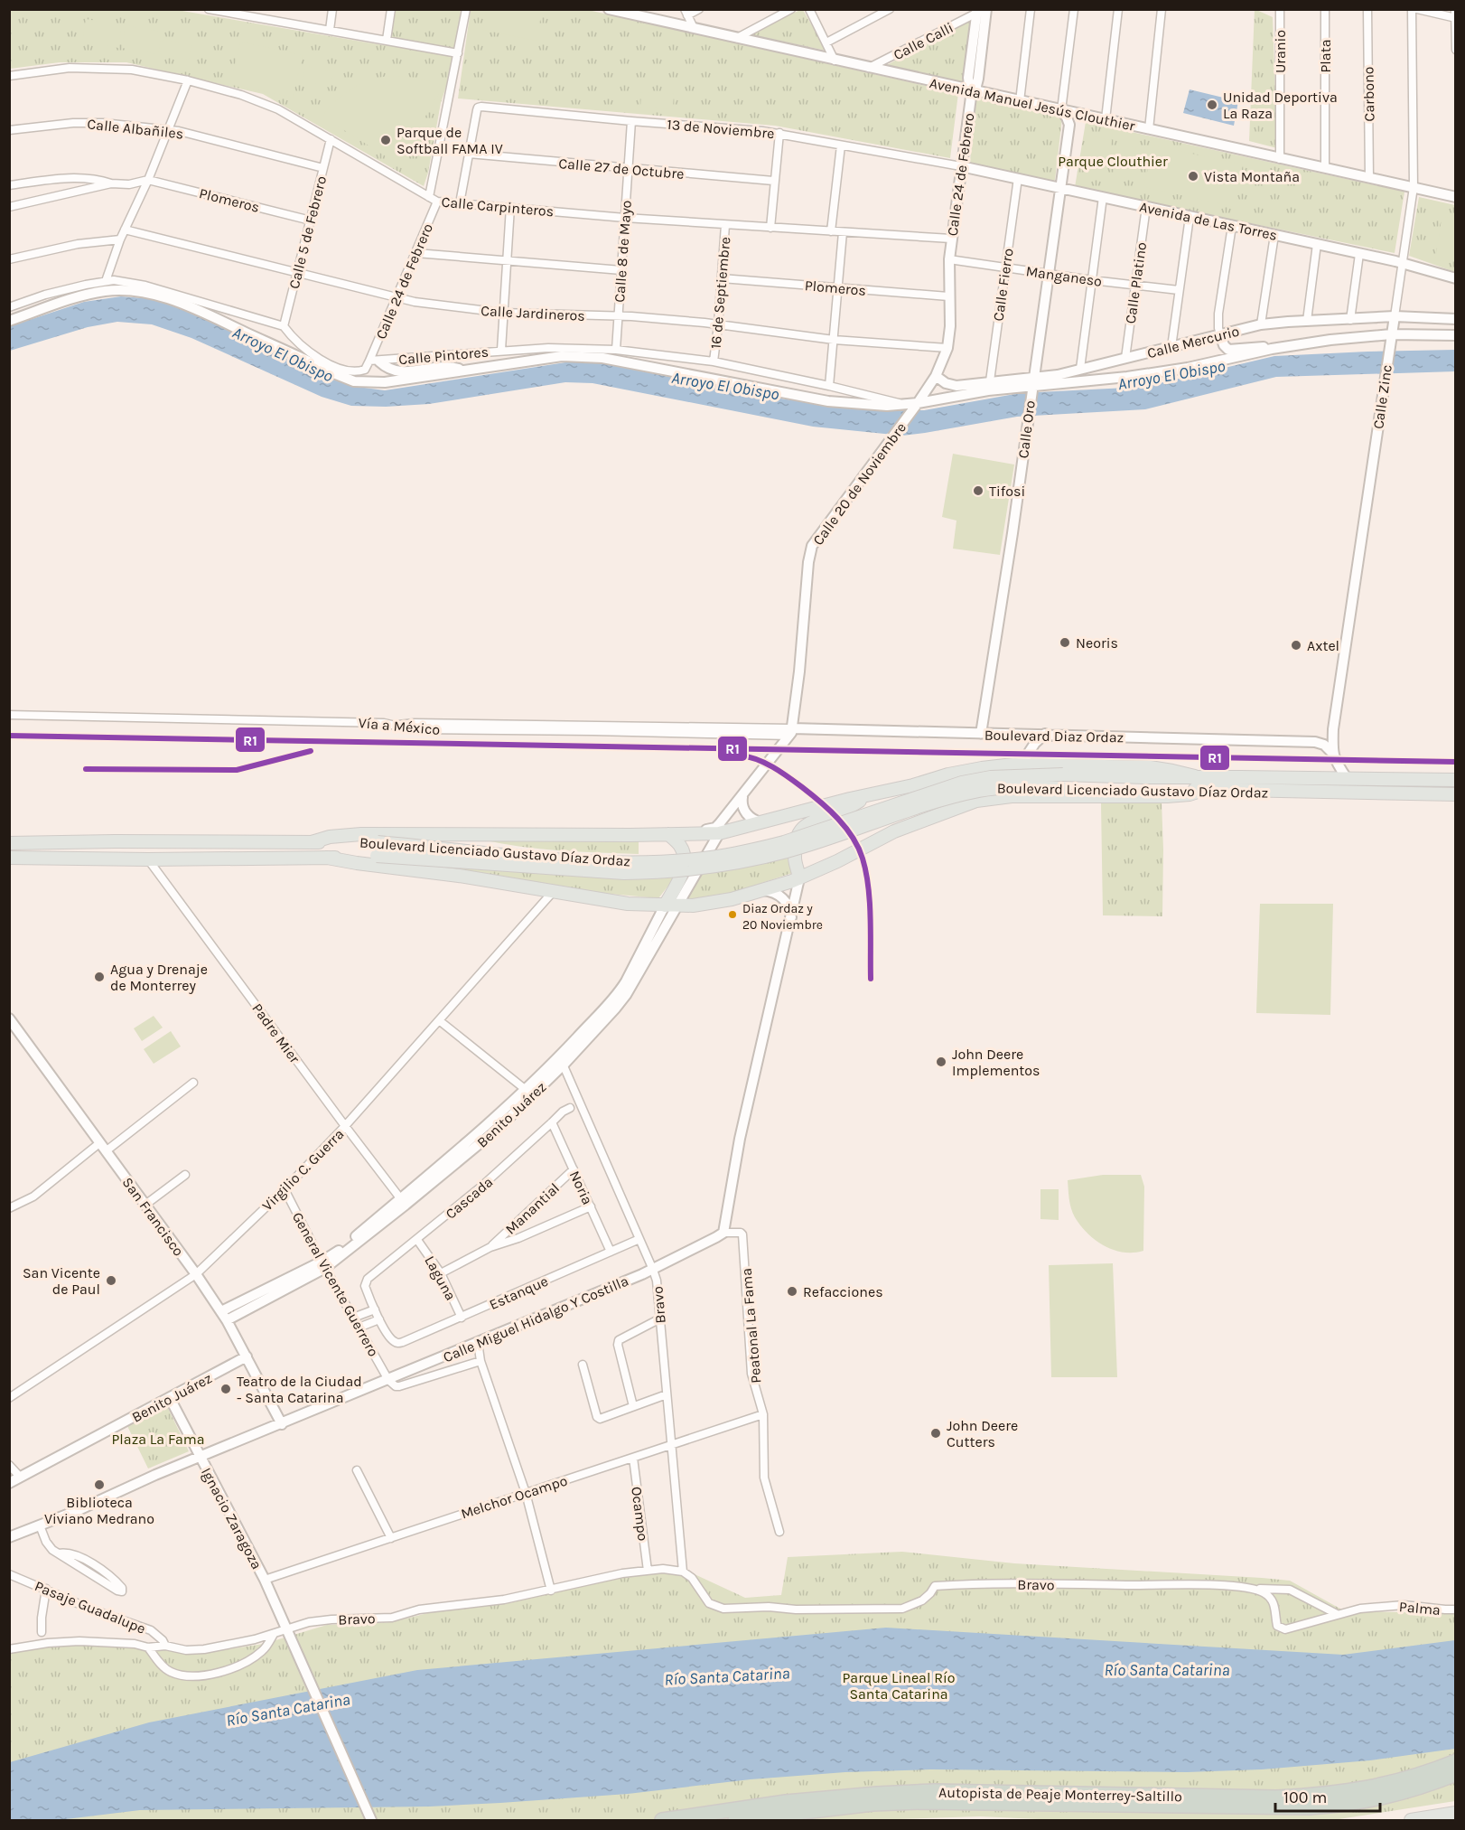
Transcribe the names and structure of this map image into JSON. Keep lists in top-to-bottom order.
{
  "streets": {
    "highway": ["Autopista de Peaje Monterrey-Saltillo"],
    "main road": ["Boulevard Licenciado Gustavo Díaz Ordaz"],
    "street": [
      "Calle Calli",
      "Uranio",
      "Plata",
      "Carbono",
      "Avenida Manuel Jesús Clouthier",
      "Calle Albañiles",
      "13 de Noviembre",
      "Calle 27 de Octubre",
      "Calle 24 de Febrero",
      "Plomeros",
      "Calle Carpinteros",
      "Avenida de Las Torres",
      "Calle 5 de Febrero",
      "Calle 8 de Mayo",
      "Manganeso",
      "Calle Platino",
      "Calle Fierro",
      "16 de Septiembre",
      "Calle Jardineros",
      "Calle Mercurio",
      "Calle Pintores",
      "Calle Zinc",
      "Calle Oro",
      "Calle 20 de Noviembre",
      "Vía a México",
      "Boulevard Diaz Ordaz",
      "Padre Mier",
      "Benito Juárez",
      "Virgilio C. Guerra",
      "Noria",
      "Cascada",
      "Manantial",
      "San Francisco",
      "Laguna",
      "General Vicente Guerrero",
      "Estanque",
      "Bravo",
      "Calle Miguel Hidalgo Y Costilla",
      "Peatonal La Fama",
      "Melchor Ocampo",
      "Ocampo",
      "Ignacio Zaragoza",
      "Pasaje Guadalupe",
      "Palma"
    ]
  },
  "crossings": [
    ["Calle Calli", "Avenida Manuel Jesús Clouthier"],
    ["Calle Calli", "Calle 24 de Febrero"],
    ["Uranio", "Avenida Manuel Jesús Clouthier"],
    ["Plata", "Avenida Manuel Jesús Clouthier"],
    ["Carbono", "Avenida Manuel Jesús Clouthier"],
    ["Avenida Manuel Jesús Clouthier", "Calle 24 de Febrero"],
    ["Avenida Manuel Jesús Clouthier", "Calle Zinc"],
    ["Calle Albañiles", "Calle 5 de Febrero"],
    ["13 de Noviembre", "Calle 27 de Octubre"],
    ["13 de Noviembre", "Calle 24 de Febrero"],
    ["13 de Noviembre", "Avenida de Las Torres"],
    ["13 de Noviembre", "Calle 8 de Mayo"],
    ["Calle 27 de Octubre", "Calle 8 de Mayo"],
    ["Calle 24 de Febrero", "Calle Carpinteros"],
    ["Calle 24 de Febrero", "Avenida de Las Torres"],
    ["Calle 24 de Febrero", "Manganeso"],
    ["Calle 24 de Febrero", "Calle Jardineros"],
    ["Calle 24 de Febrero", "Calle Pintores"],
    ["Calle 24 de Febrero", "Calle 20 de Noviembre"],
    ["Plomeros", "Calle 5 de Febrero"],
    ["Plomeros", "16 de Septiembre"],
    ["Plomeros", "Calle 20 de Noviembre"],
    ["Calle Carpinteros", "Calle 5 de Febrero"],
    ["Calle Carpinteros", "Calle 8 de Mayo"],
    ["Calle Carpinteros", "16 de Septiembre"],
    ["Avenida de Las Torres", "Calle Platino"],
    ["Avenida de Las Torres", "Calle Fierro"],
    ["Avenida de Las Torres", "Calle Zinc"],
    ["Avenida de Las Torres", "Calle Oro"],
    ["Calle 5 de Febrero", "Calle Jardineros"],
    ["Calle 5 de Febrero", "Calle Pintores"],
    ["Calle 8 de Mayo", "Calle Jardineros"],
    ["Calle 8 de Mayo", "Calle Pintores"],
    ["Manganeso", "Calle Platino"],
    ["Manganeso", "Calle Fierro"],
    ["Manganeso", "Calle Oro"],
    ["Manganeso", "Calle 20 de Noviembre"],
    ["Calle Platino", "Calle Mercurio"],
    ["Calle Fierro", "Calle Mercurio"],
    ["16 de Septiembre", "Calle Jardineros"],
    ["16 de Septiembre", "Calle Pintores"],
    ["Calle Jardineros", "Calle 20 de Noviembre"],
    ["Calle Mercurio", "Calle Zinc"],
    ["Calle Mercurio", "Calle Oro"],
    ["Calle Mercurio", "Calle 20 de Noviembre"],
    ["Calle Oro", "Boulevard Diaz Ordaz"],
    ["Calle 20 de Noviembre", "Vía a México"],
    ["Calle 20 de Noviembre", "Boulevard Diaz Ordaz"],
    ["Vía a México", "Boulevard Diaz Ordaz"],
    ["Boulevard Licenciado Gustavo Díaz Ordaz", "Padre Mier"],
    ["Padre Mier", "Benito Juárez"],
    ["Padre Mier", "Virgilio C. Guerra"],
    ["Benito Juárez", "San Francisco"],
    ["Benito Juárez", "General Vicente Guerrero"],
    ["Benito Juárez", "Bravo"],
    ["Benito Juárez", "Ignacio Zaragoza"],
    ["Virgilio C. Guerra", "San Francisco"],
    ["Virgilio C. Guerra", "General Vicente Guerrero"],
    ["Noria", "Cascada"],
    ["Noria", "Manantial"],
    ["Noria", "Estanque"],
    ["Cascada", "Laguna"],
    ["Manantial", "Laguna"],
    ["San Francisco", "Calle Miguel Hidalgo Y Costilla"],
    ["Laguna", "Estanque"],
    ["General Vicente Guerrero", "Calle Miguel Hidalgo Y Costilla"],
    ["Estanque", "Bravo"],
    ["Bravo", "Calle Miguel Hidalgo Y Costilla"],
    ["Bravo", "Melchor Ocampo"],
    ["Bravo", "Ocampo"],
    ["Bravo", "Ignacio Zaragoza"],
    ["Bravo", "Pasaje Guadalupe"],
    ["Bravo", "Palma"],
    ["Calle Miguel Hidalgo Y Costilla", "Peatonal La Fama"],
    ["Calle Miguel Hidalgo Y Costilla", "Ignacio Zaragoza"],
    ["Peatonal La Fama", "Melchor Ocampo"],
    ["Melchor Ocampo", "Ocampo"],
    ["Melchor Ocampo", "Ignacio Zaragoza"],
    ["Ignacio Zaragoza", "Pasaje Guadalupe"]
  ],
  "water": ["Arroyo El Obispo", "Río Santa Catarina"],
  "parks": ["Parque Clouthier", "Plaza La Fama", "Parque Lineal Río Santa Catarina"],
  "places": [
    "Unidad Deportiva La Raza",
    "Parque de Softball FAMA IV",
    "Vista Montaña",
    "Tifosi",
    "Neoris",
    "Axtel",
    "Diaz Ordaz y 20 Noviembre",
    "Agua y Drenaje de Monterrey",
    "John Deere Implementos",
    "San Vicente de Paul",
    "Refacciones",
    "Teatro de la Ciudad - Santa Catarina",
    "John Deere Cutters",
    "Biblioteca Viviano Medrano"
  ],
  "lines": ["transit line R1"],
  "scale_bar": "100 m"
}
